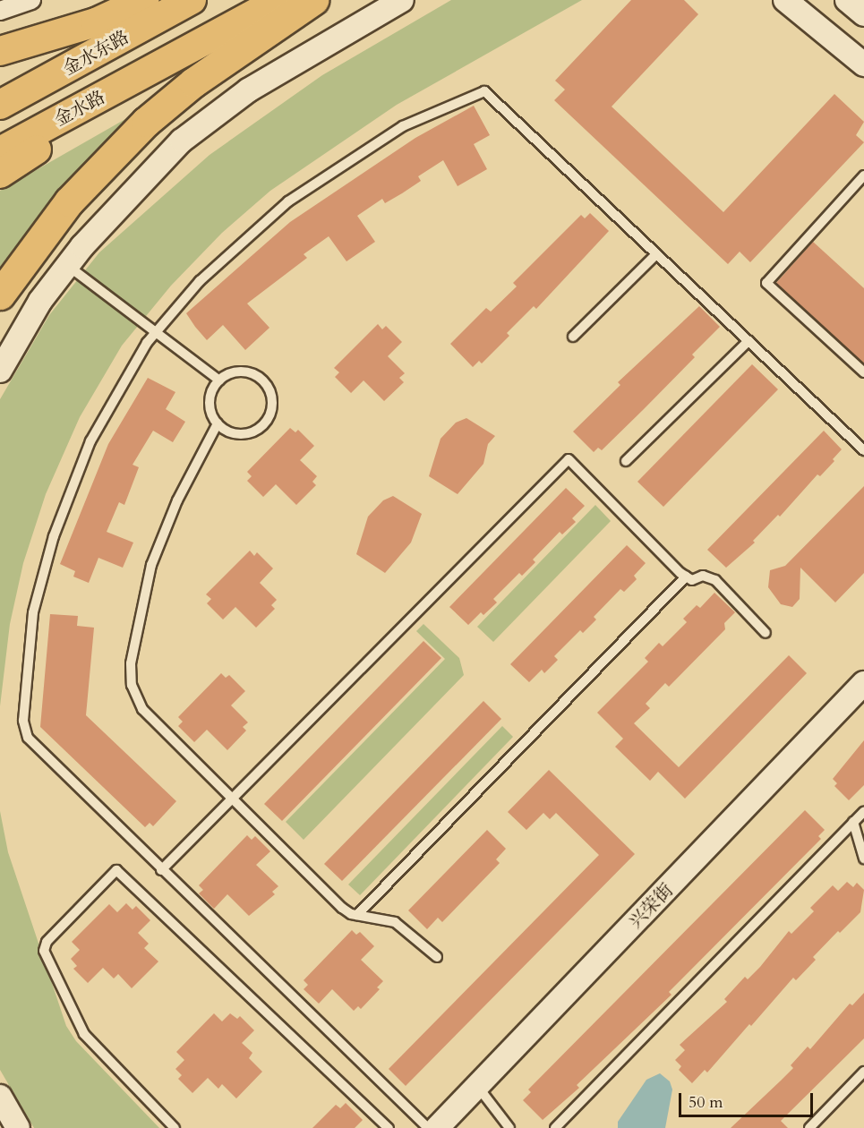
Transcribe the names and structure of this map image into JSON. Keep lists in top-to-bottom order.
{
  "streets": {
    "main road": ["金水东路", "金水路"],
    "street": ["兴荣街"]
  },
  "scale_bar": "50 m"
}
